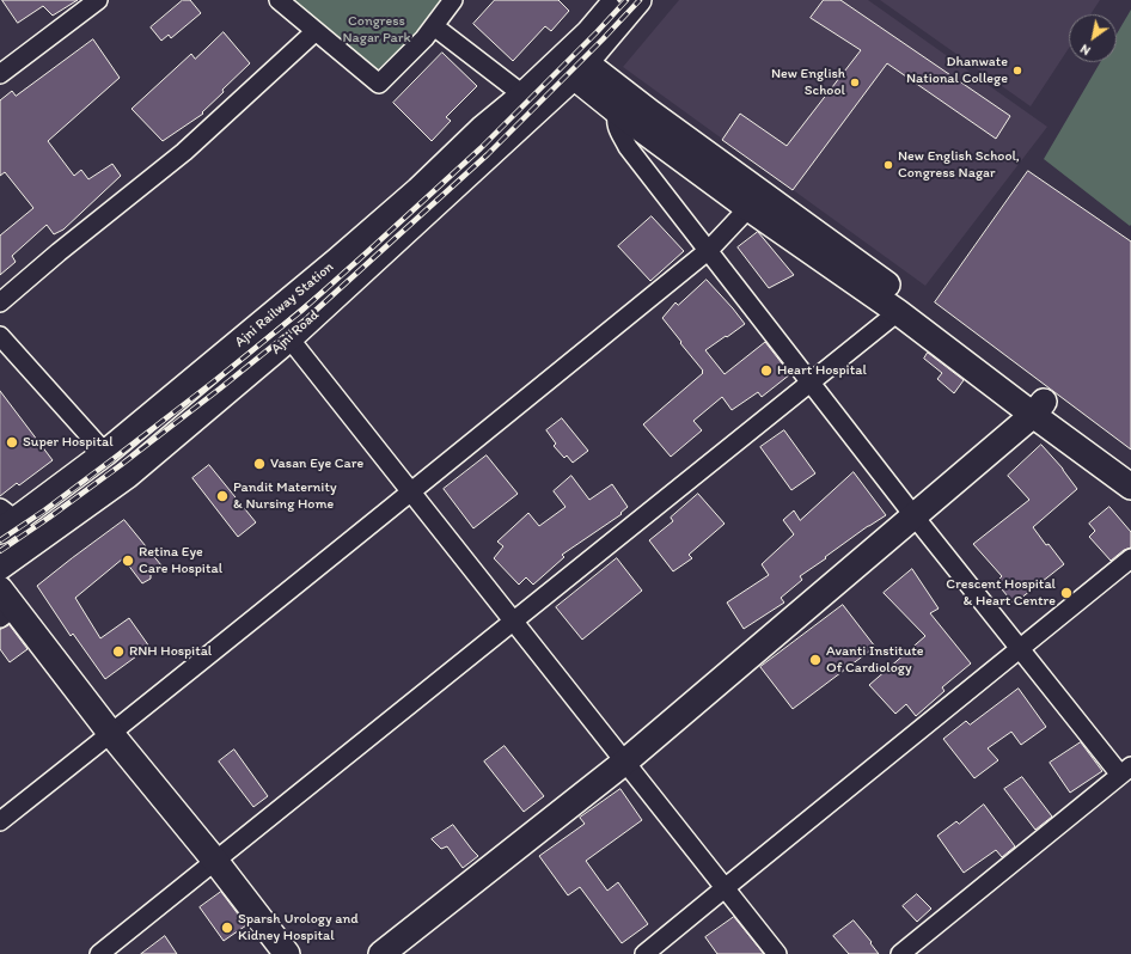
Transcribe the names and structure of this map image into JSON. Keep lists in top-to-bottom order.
{
  "streets": {
    "main road": ["Ajni Railway Station", "Ajni Road"]
  },
  "crossings": [
    ["Ajni Railway Station", "Ajni Road"]
  ],
  "parks": ["Congress Nagar Park"],
  "places": [
    "Dhanwate National College",
    "New English School",
    "New English School, Congress Nagar",
    "Heart Hospital",
    "Super Hospital",
    "Vasan Eye Care",
    "Pandit Maternity & Nursing Home",
    "Retina Eye Care Hospital",
    "Crescent Hospital & Heart Centre",
    "RNH Hospital",
    "Avanti Institute Of Cardiology",
    "Sparsh Urology and Kidney Hospital"
  ],
  "north": "bottom left"
}
